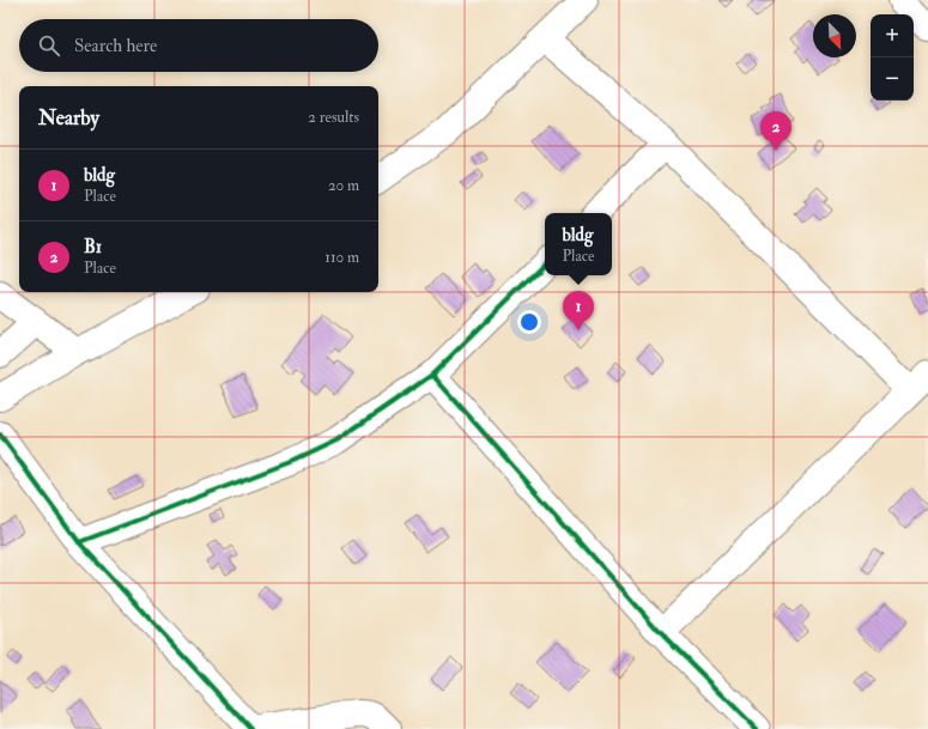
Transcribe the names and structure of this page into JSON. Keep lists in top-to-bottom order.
{
  "north": "bottom right",
  "page": {
    "map_buttons": ["+", "−"],
    "search": "Search here",
    "heading": ["Nearby", "2 results"],
    "pins": ["2", "1"],
    "list": [
      {
        "mark": "1",
        "name": "bldg",
        "note": "Place",
        "value": "20 m"
      },
      {
        "mark": "2",
        "name": "B1",
        "note": "Place",
        "value": "110 m"
      }
    ],
    "popup": ["bldg", "Place"]
  }
}
